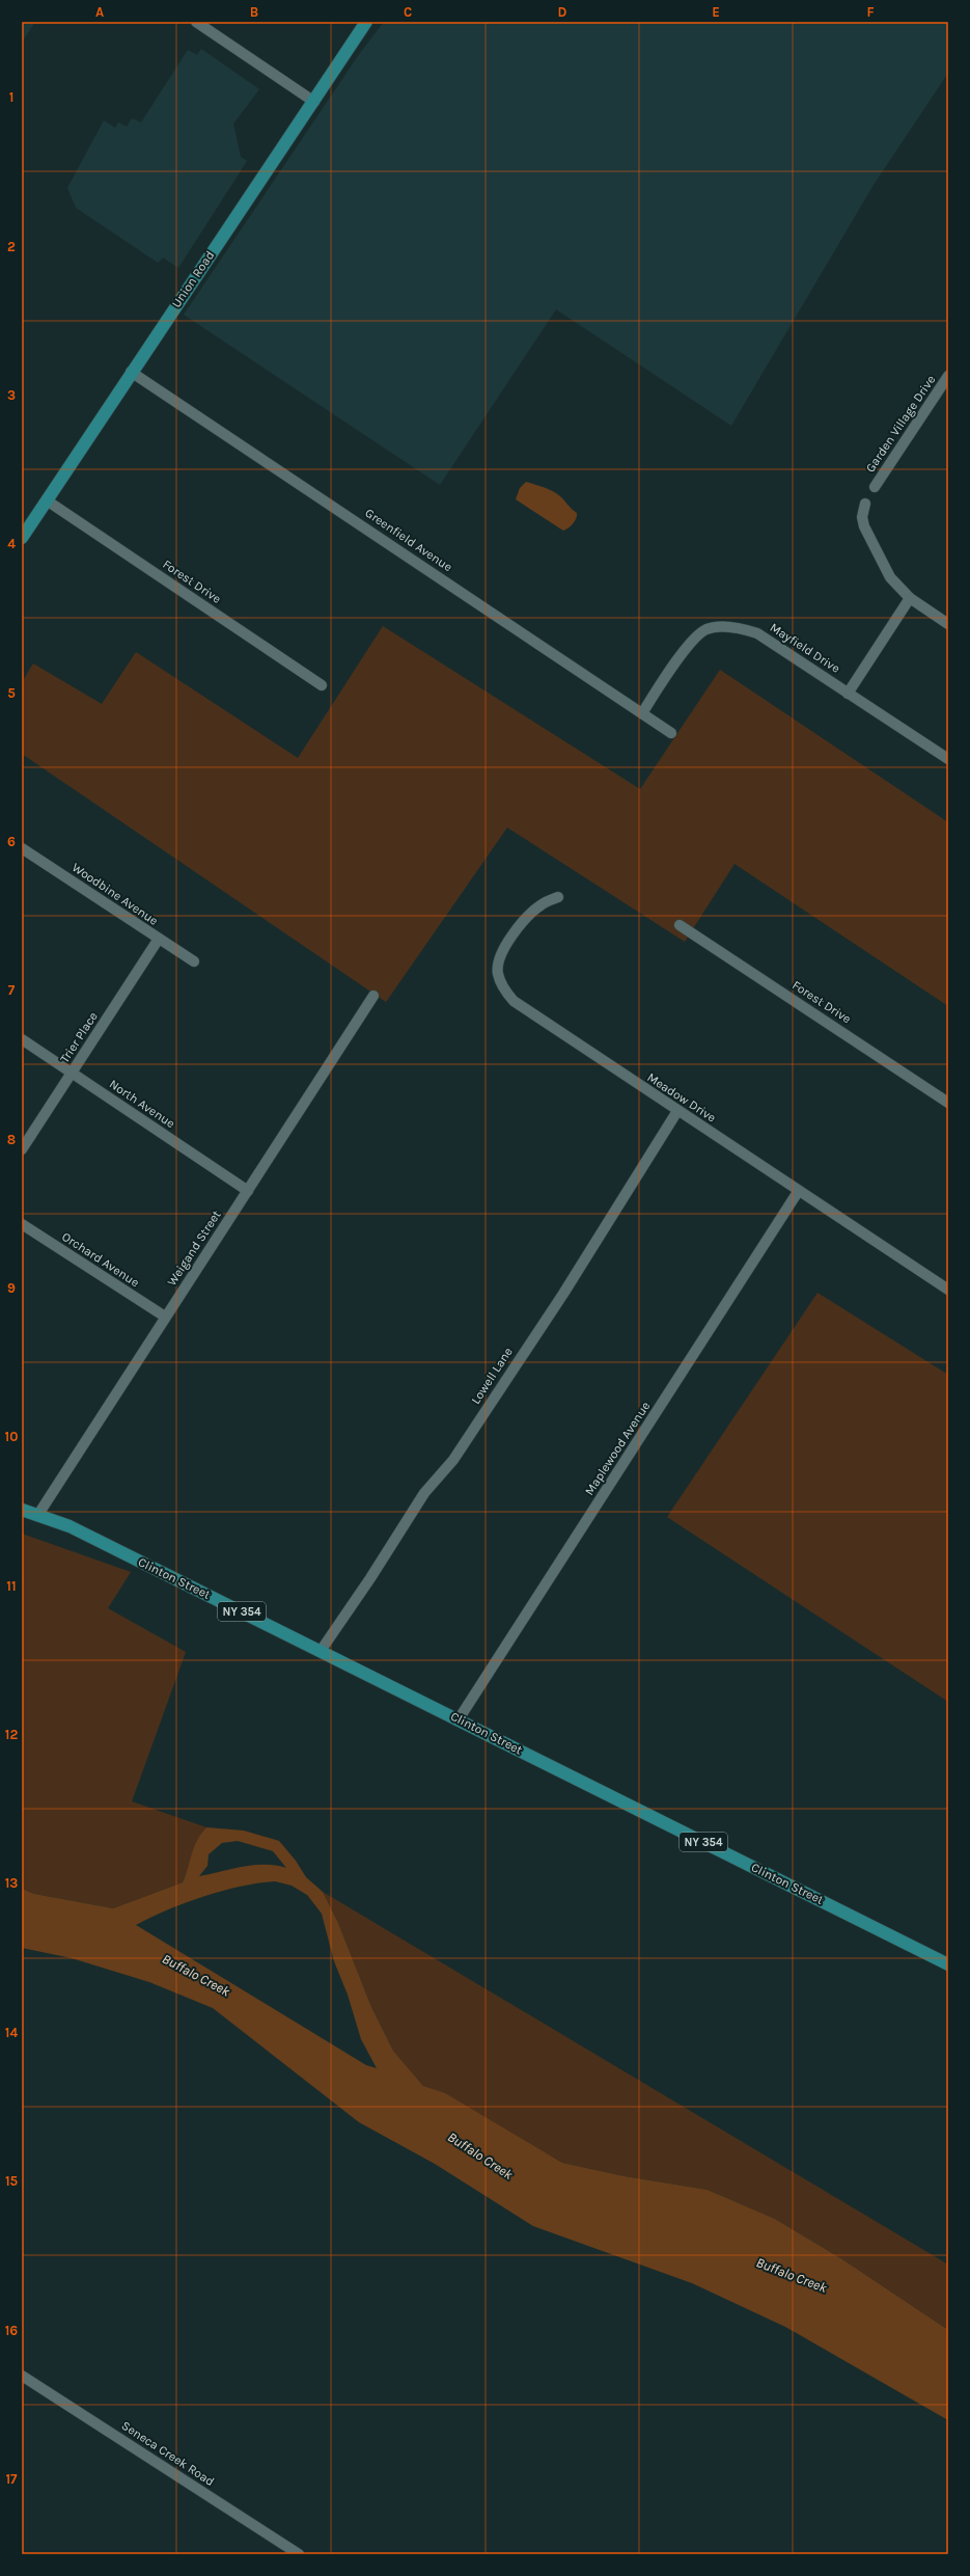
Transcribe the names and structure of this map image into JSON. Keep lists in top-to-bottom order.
{
  "streets": {
    "main road": ["Union Road", "Clinton Street", "NY 354"],
    "street": [
      "Garden Village Drive",
      "Greenfield Avenue",
      "Forest Drive",
      "Mayfield Drive",
      "Woodbine Avenue",
      "Trier Place",
      "Meadow Drive",
      "North Avenue",
      "Weigand Street",
      "Orchard Avenue",
      "Lowell Lane",
      "Maplewood Avenue",
      "Seneca Creek Road"
    ]
  },
  "crossings": [
    ["Union Road", "Greenfield Avenue"],
    ["Union Road", "Forest Drive"],
    ["Greenfield Avenue", "Mayfield Drive"],
    ["Woodbine Avenue", "Trier Place"],
    ["Trier Place", "North Avenue"],
    ["Meadow Drive", "Lowell Lane"],
    ["Meadow Drive", "Maplewood Avenue"],
    ["North Avenue", "Weigand Street"],
    ["Weigand Street", "Orchard Avenue"],
    ["Weigand Street", "Clinton Street"],
    ["Lowell Lane", "Clinton Street"],
    ["Maplewood Avenue", "Clinton Street"]
  ],
  "water": ["Buffalo Creek"],
  "grid": {
    "columns": [
      "A",
      "B",
      "C",
      "D",
      "E",
      "F"
    ],
    "rows": [
      "1",
      "2",
      "3",
      "4",
      "5",
      "6",
      "7",
      "8",
      "9",
      "10",
      "11",
      "12",
      "13",
      "14",
      "15",
      "16",
      "17"
    ]
  }
}
